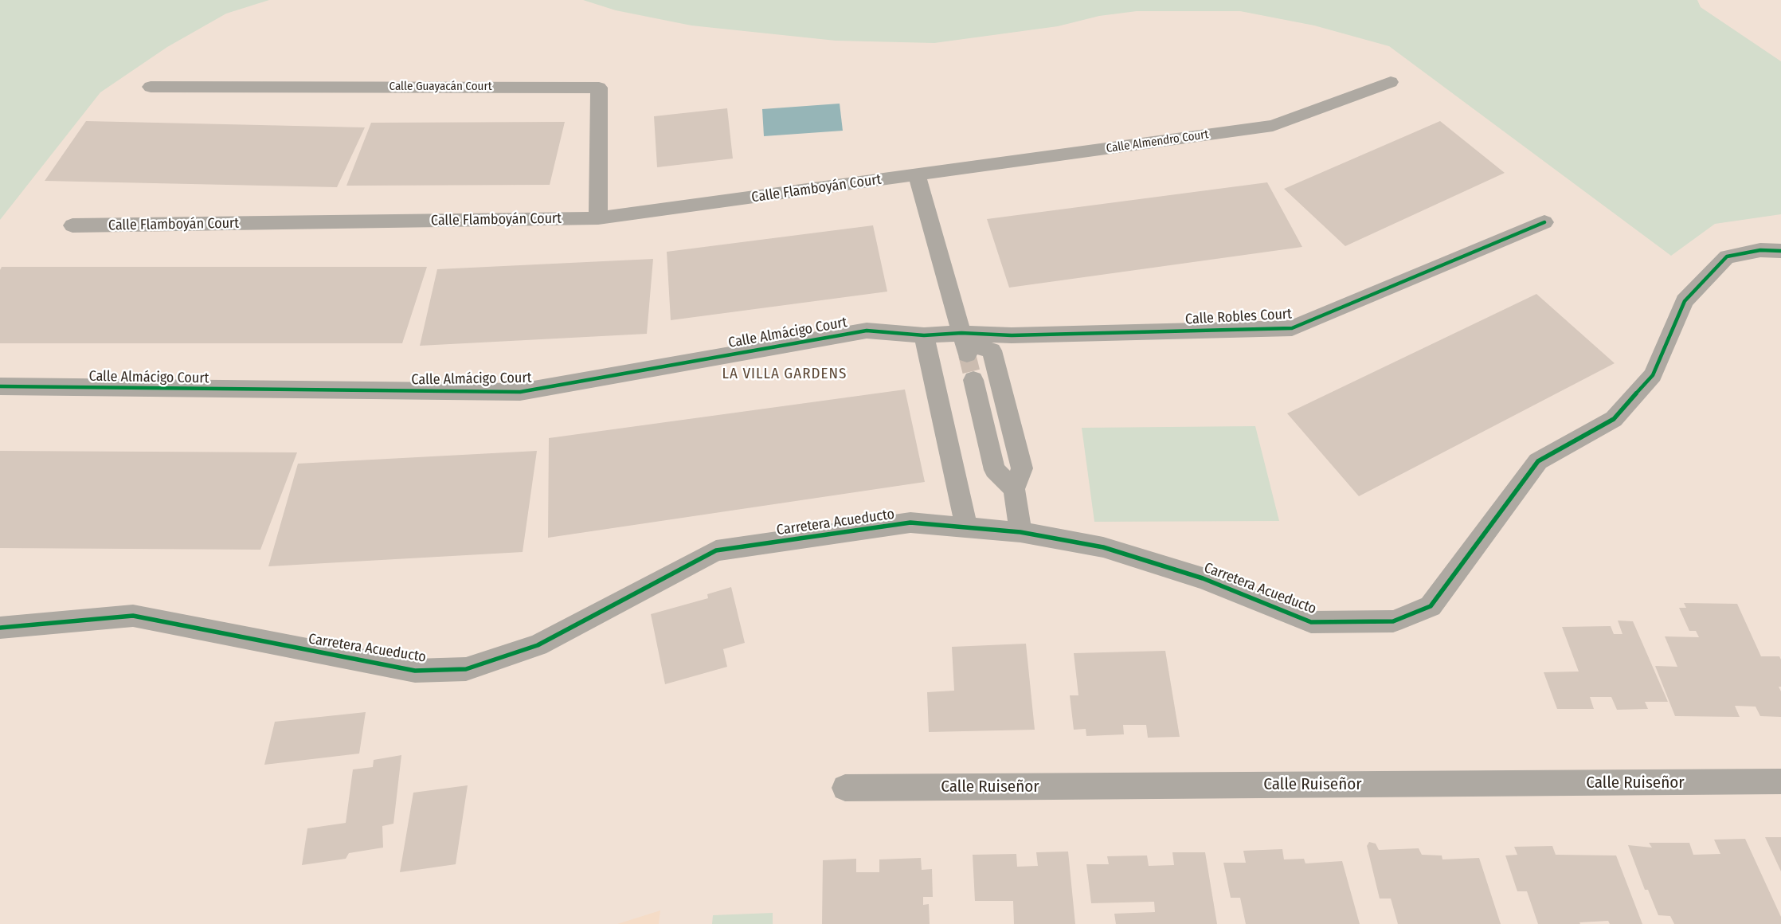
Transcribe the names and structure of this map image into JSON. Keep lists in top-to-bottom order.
{
  "streets": {
    "street": [
      "Calle Guayacán Court",
      "Calle Almendro Court",
      "Calle Flamboyán Court",
      "Calle Robles Court",
      "Calle Almácigo Court",
      "Carretera Acueducto",
      "Calle Ruiseñor"
    ]
  },
  "crossings": [
    ["Calle Guayacán Court", "Calle Flamboyán Court"],
    ["Calle Almendro Court", "Calle Flamboyán Court"],
    ["Calle Robles Court", "Calle Almácigo Court"]
  ],
  "districts": ["LA VILLA GARDENS"]
}
